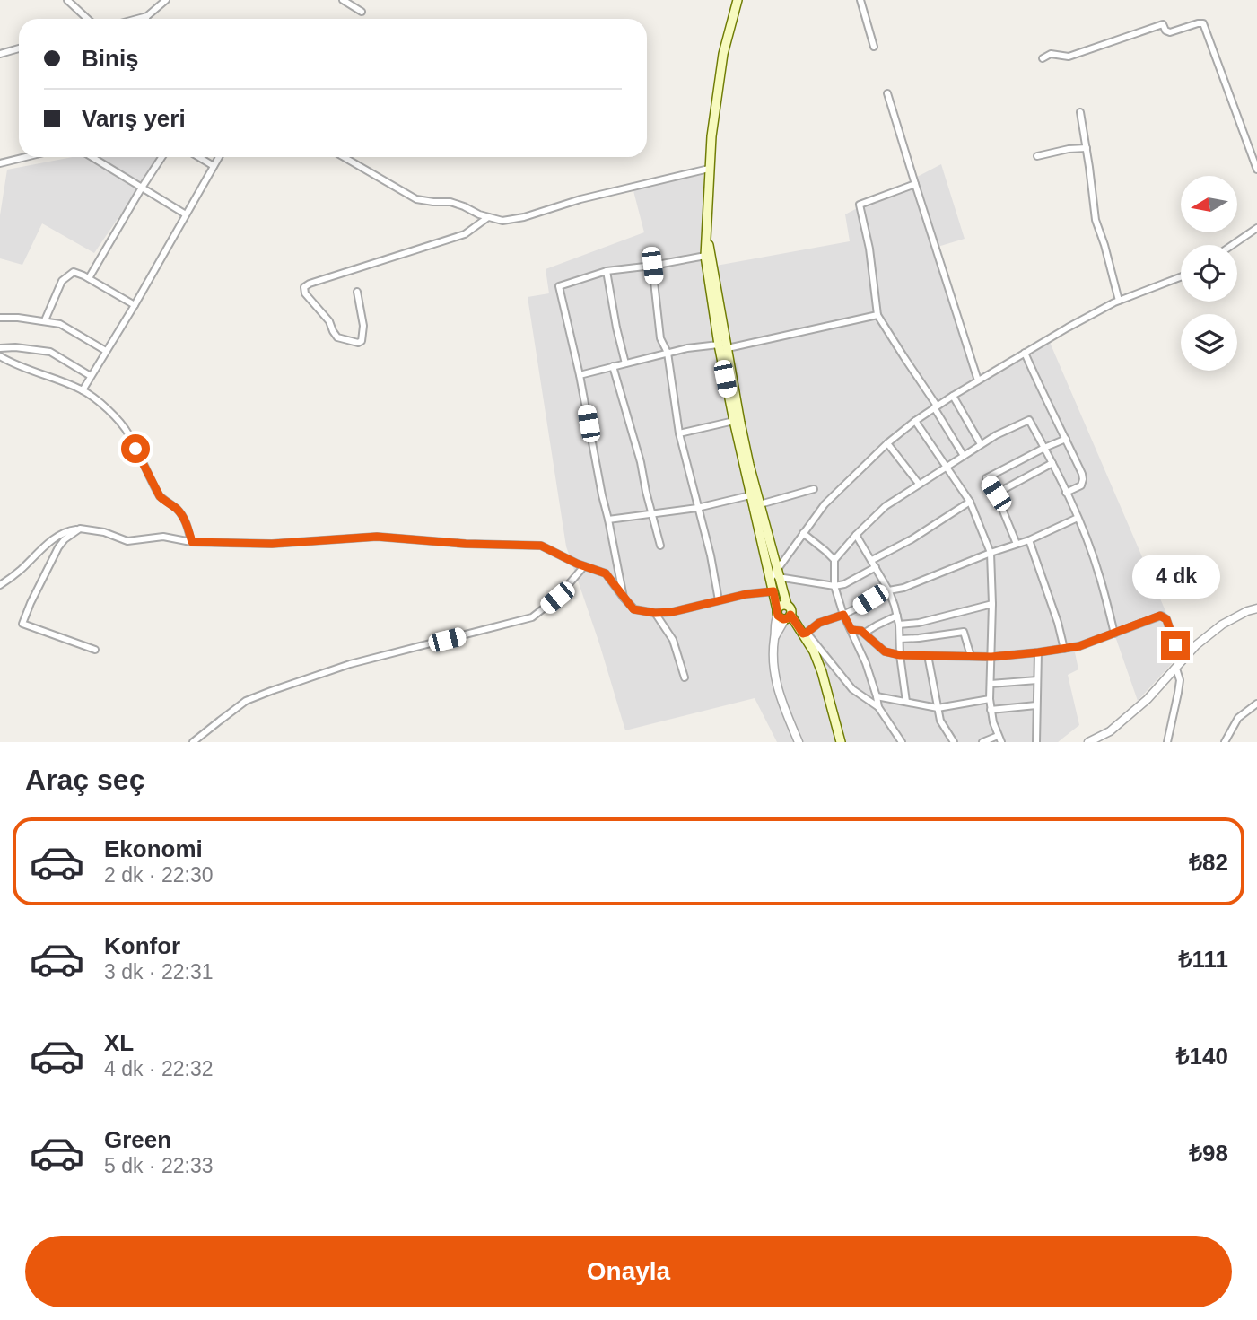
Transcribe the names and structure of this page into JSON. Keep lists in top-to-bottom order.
{
  "north": "left",
  "page": {
    "banner": ["Biniş", "Varış yeri"],
    "bubble": "4 dk",
    "heading": "Araç seç",
    "list": [
      {
        "name": "Ekonomi",
        "note": "2 dk · 22:30",
        "value": "₺82"
      },
      {
        "name": "Konfor",
        "note": "3 dk · 22:31",
        "value": "₺111"
      },
      {
        "name": "XL",
        "note": "4 dk · 22:32",
        "value": "₺140"
      },
      {
        "name": "Green",
        "note": "5 dk · 22:33",
        "value": "₺98"
      }
    ],
    "buttons": "Onayla"
  }
}
